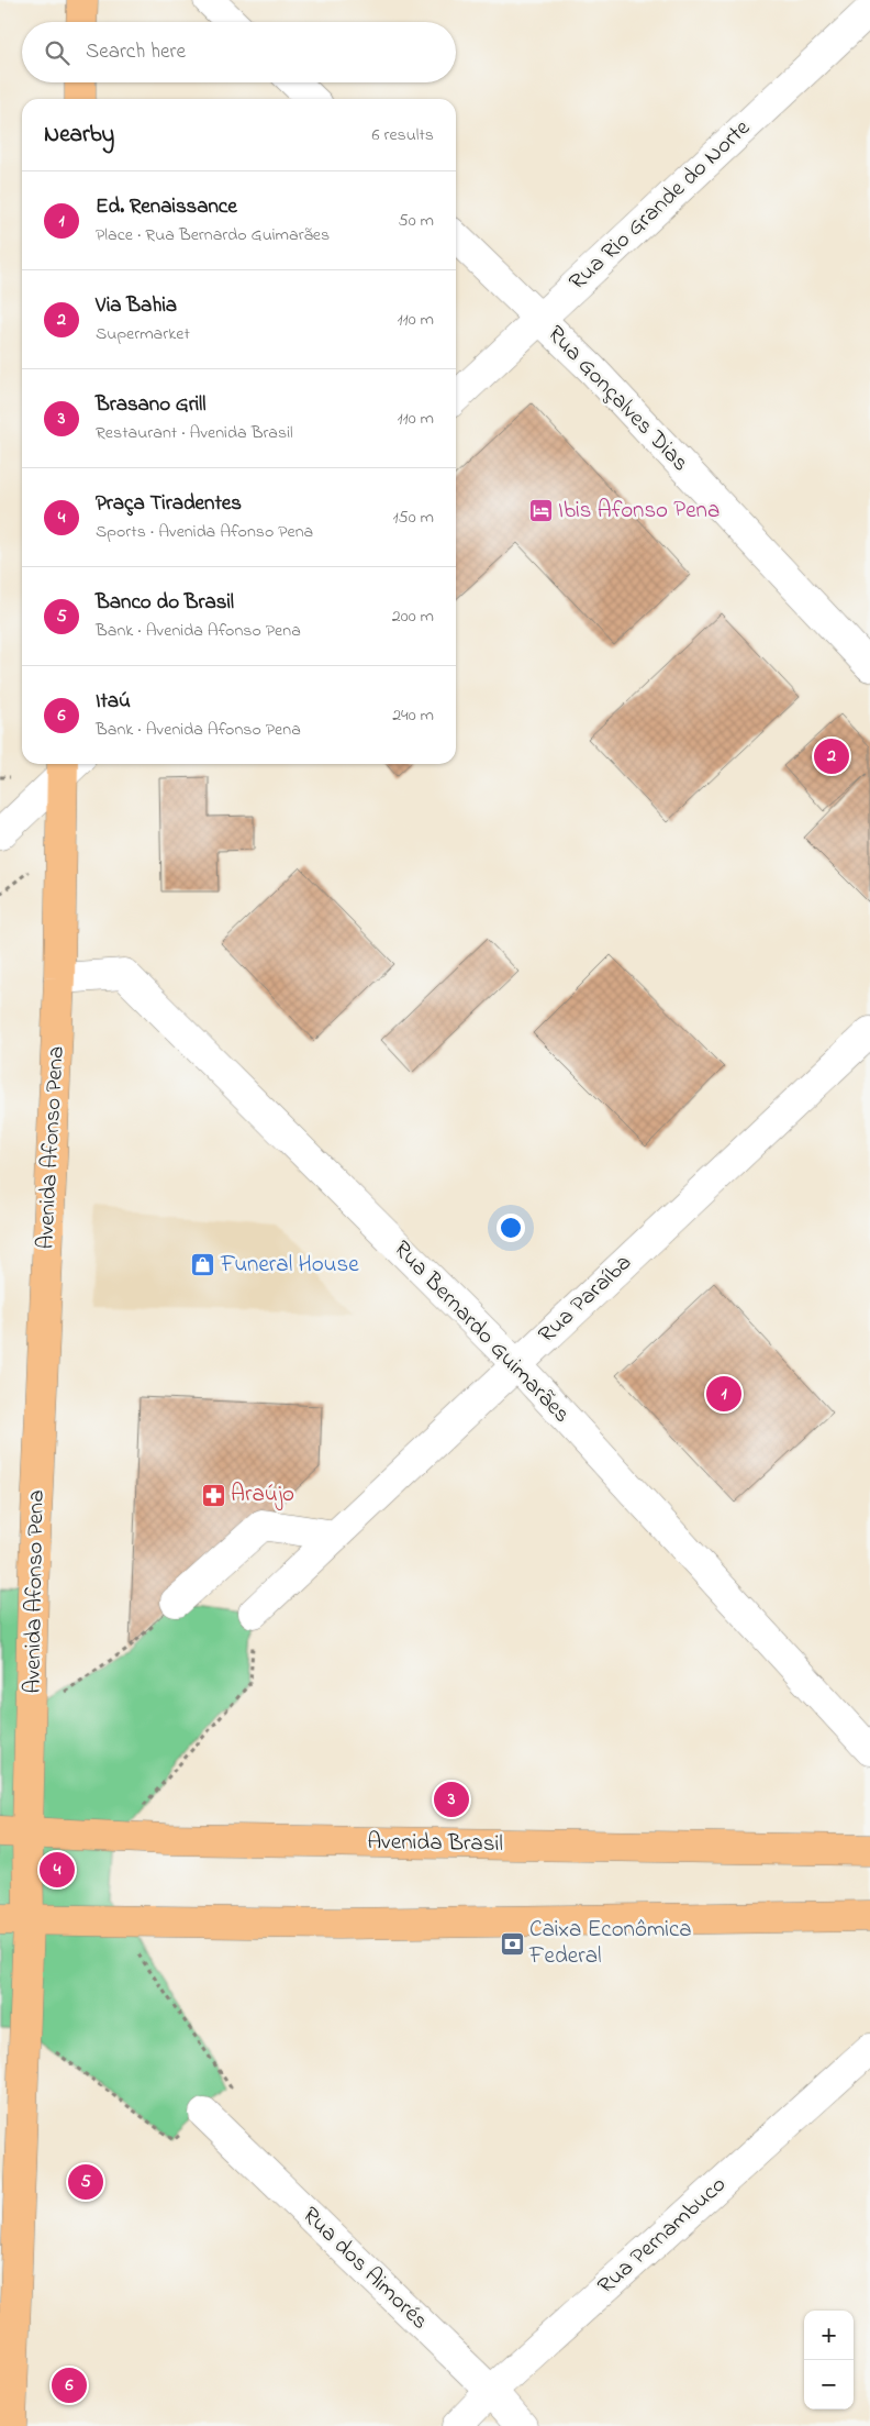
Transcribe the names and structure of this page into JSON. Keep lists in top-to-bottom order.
{
  "streets": {
    "main road": ["Avenida Afonso Pena", "Avenida Brasil"],
    "street": [
      "Rua Rio Grande do Norte",
      "Rua Gonçalves Dias",
      "Rua Paraíba",
      "Rua Bernardo Guimarães",
      "Rua Pernambuco",
      "Rua dos Aimorés"
    ]
  },
  "crossings": [
    ["Rua Rio Grande do Norte", "Rua Gonçalves Dias"],
    ["Avenida Afonso Pena", "Rua Bernardo Guimarães"],
    ["Avenida Afonso Pena", "Avenida Brasil"],
    ["Rua Paraíba", "Rua Bernardo Guimarães"],
    ["Rua Pernambuco", "Rua dos Aimorés"]
  ],
  "places": {
    "hotel": ["Ibis Afonso Pena"],
    "shop": ["Funeral House"],
    "pharmacy": ["Araújo"],
    "bank": ["Caixa Econômica Federal"]
  },
  "page": {
    "search": "Search here",
    "heading": ["Nearby", "6 results"],
    "list": [
      {
        "mark": "1",
        "name": "Ed. Renaissance",
        "note": "Place · Rua Bernardo Guimarães",
        "value": "50 m"
      },
      {
        "mark": "2",
        "name": "Via Bahia",
        "note": "Supermarket",
        "value": "110 m"
      },
      {
        "mark": "3",
        "name": "Brasano Grill",
        "note": "Restaurant · Avenida Brasil",
        "value": "110 m"
      },
      {
        "mark": "4",
        "name": "Praça Tiradentes",
        "note": "Sports · Avenida Afonso Pena",
        "value": "150 m"
      },
      {
        "mark": "5",
        "name": "Banco do Brasil",
        "note": "Bank · Avenida Afonso Pena",
        "value": "200 m"
      },
      {
        "mark": "6",
        "name": "Itaú",
        "note": "Bank · Avenida Afonso Pena",
        "value": "240 m"
      }
    ],
    "pins": [
      "2",
      "1",
      "3",
      "4",
      "5",
      "6"
    ],
    "map_buttons": ["+", "−"]
  }
}
